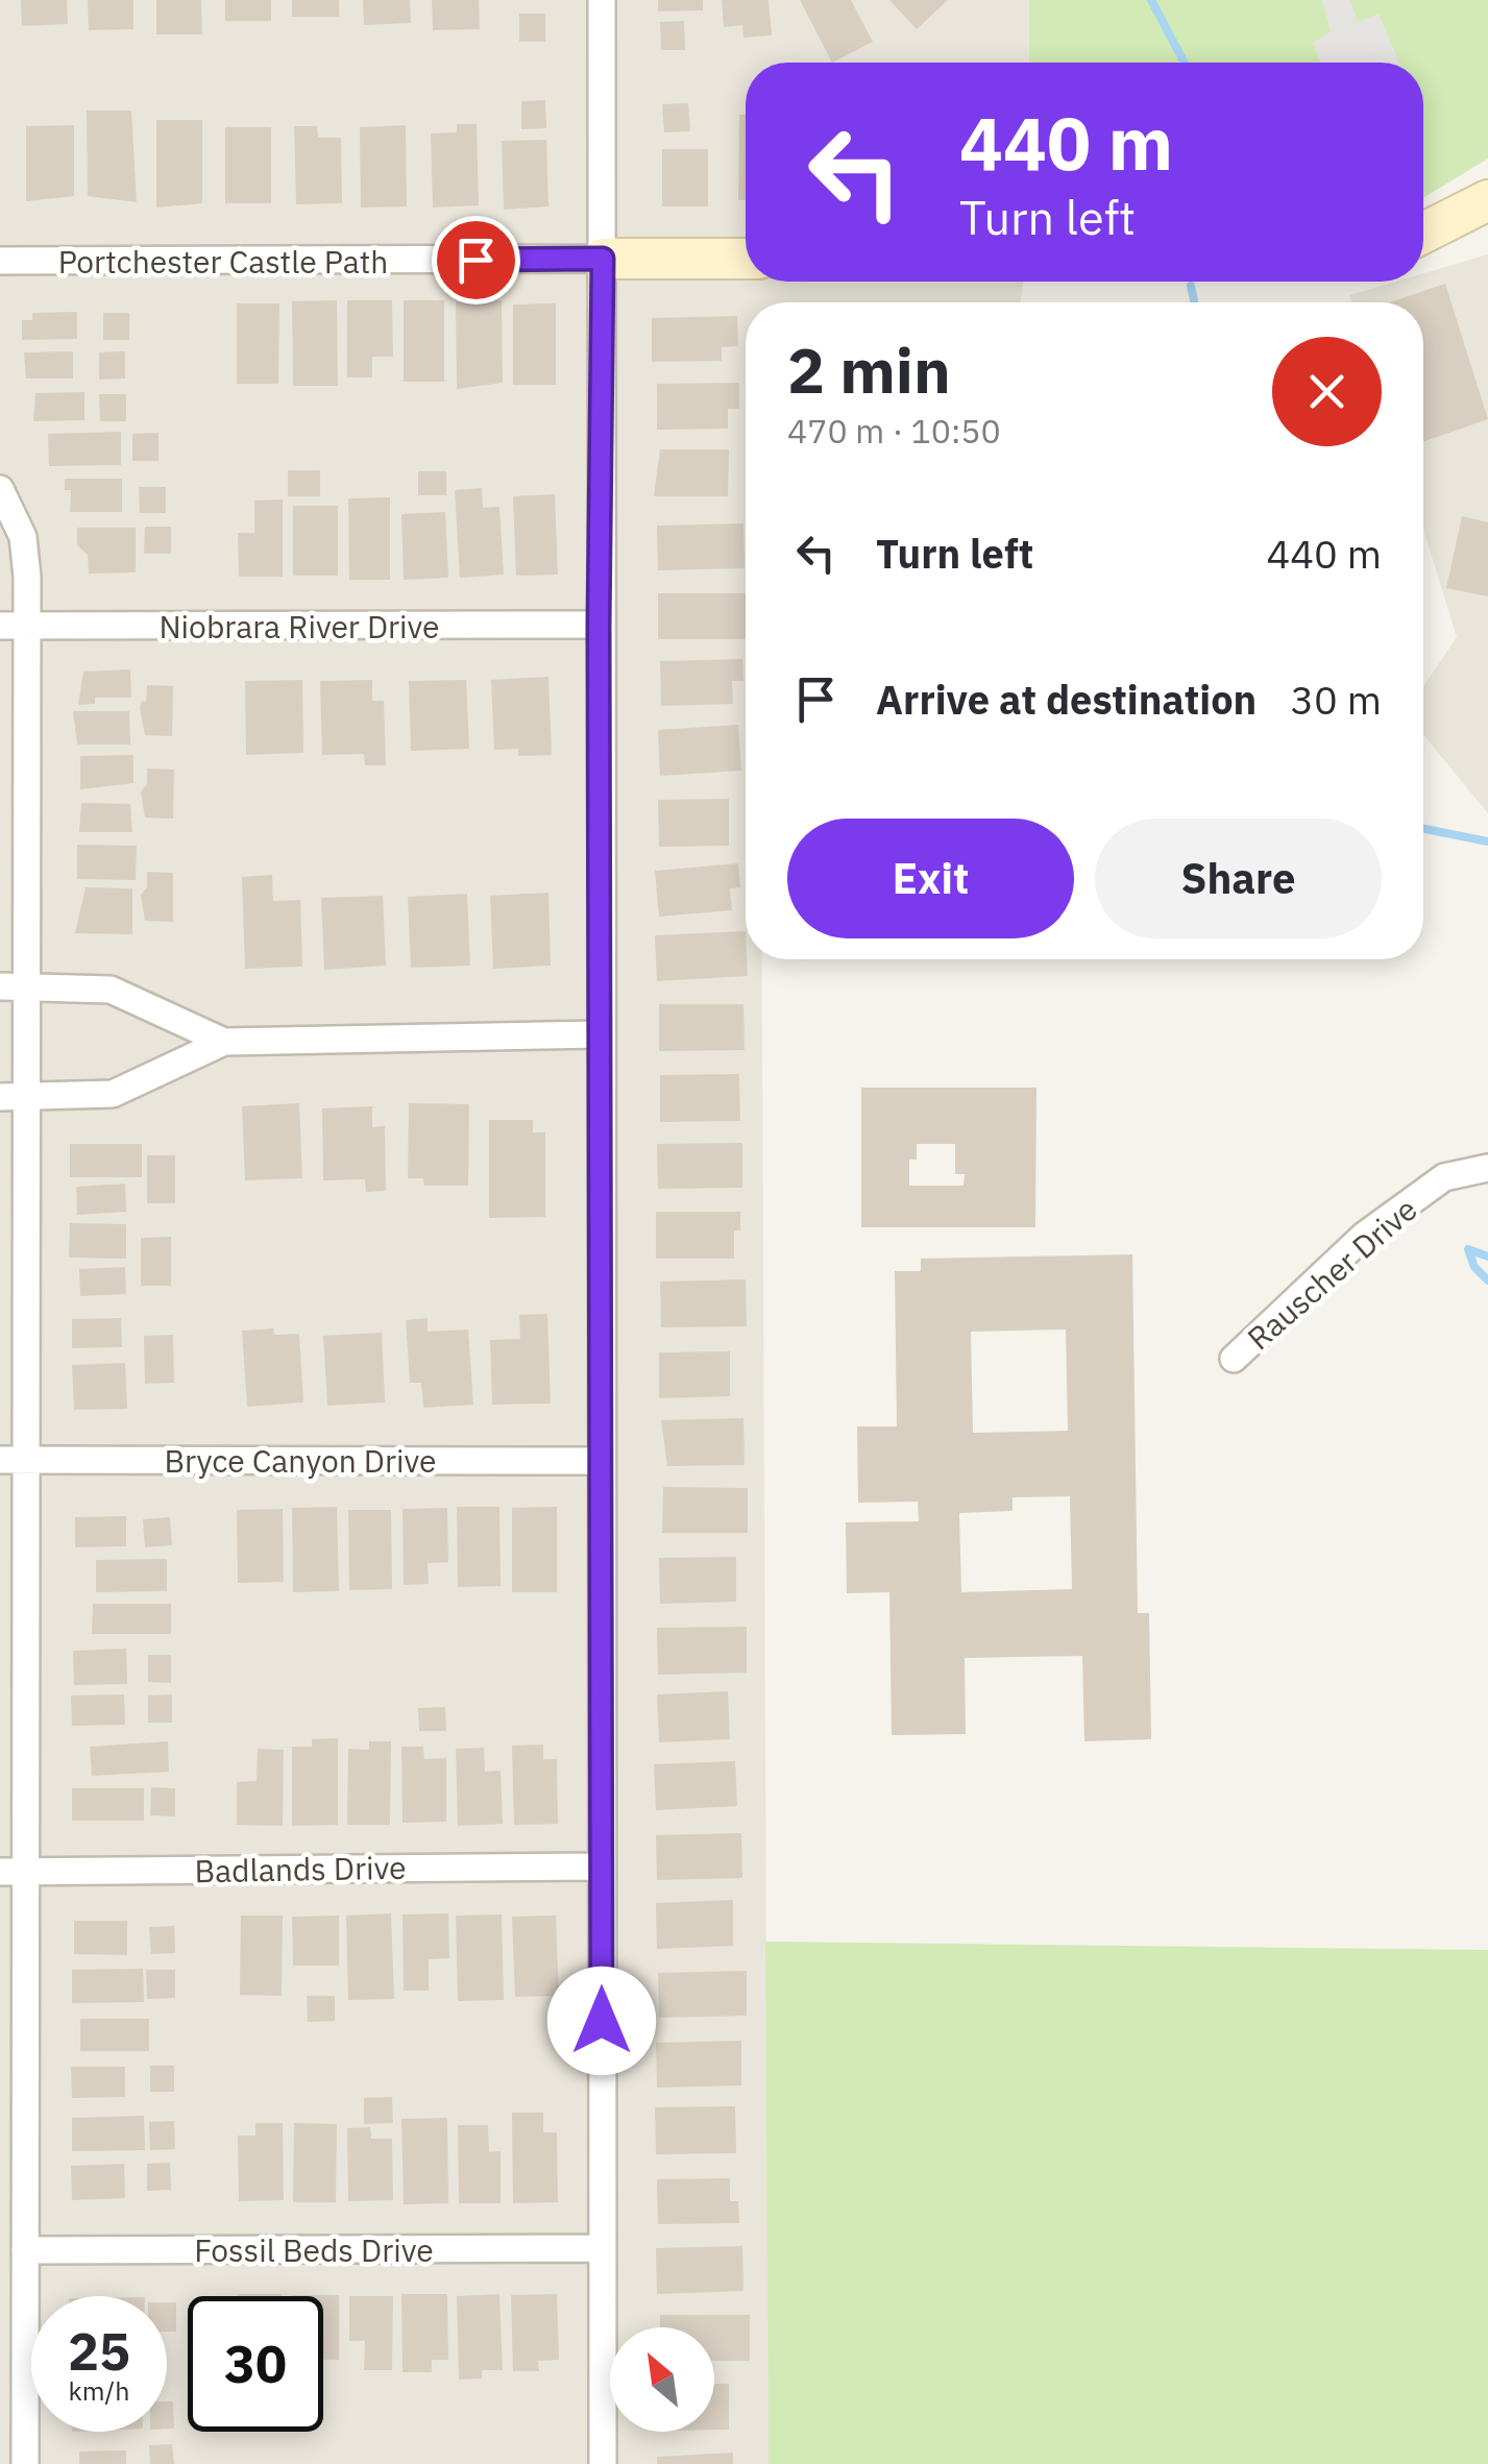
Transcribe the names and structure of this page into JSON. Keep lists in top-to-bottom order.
{
  "streets": {
    "street": [
      "Portchester Castle Path",
      "Niobrara River Drive",
      "Rauscher Drive",
      "Bryce Canyon Drive",
      "Badlands Drive",
      "Fossil Beds Drive"
    ]
  },
  "north": "top left",
  "page": {
    "turn": ["440 m", "Turn left"],
    "heading": ["2 min", "470 m · 10:50"],
    "list": [
      {
        "name": "Turn left",
        "value": "440 m"
      },
      {
        "name": "Arrive at destination",
        "value": "30 m"
      }
    ],
    "buttons": ["Exit", "Share"],
    "speed": "25 km/h",
    "limit": "30"
  }
}
